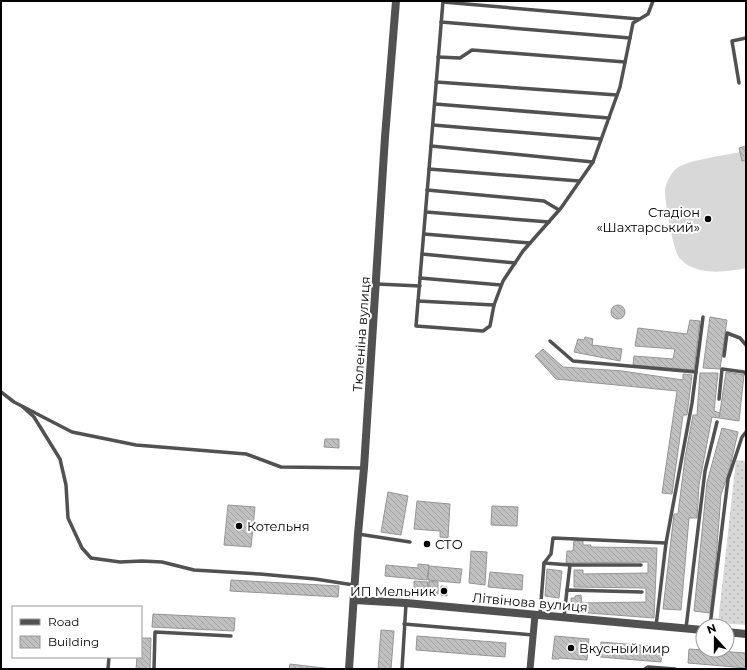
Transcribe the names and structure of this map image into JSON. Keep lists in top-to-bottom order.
{
  "streets": {
    "street": ["Тюленіна вулиця", "Літвінова вулиця"]
  },
  "crossings": [
    ["Тюленіна вулиця", "Літвінова вулиця"]
  ],
  "places": [
    "Стадіон «Шахтарський»",
    "Котельня",
    "СТО",
    "ИП Мельник",
    "Вкусный мир"
  ],
  "legend": ["Road", "Building"],
  "north": "top"
}
